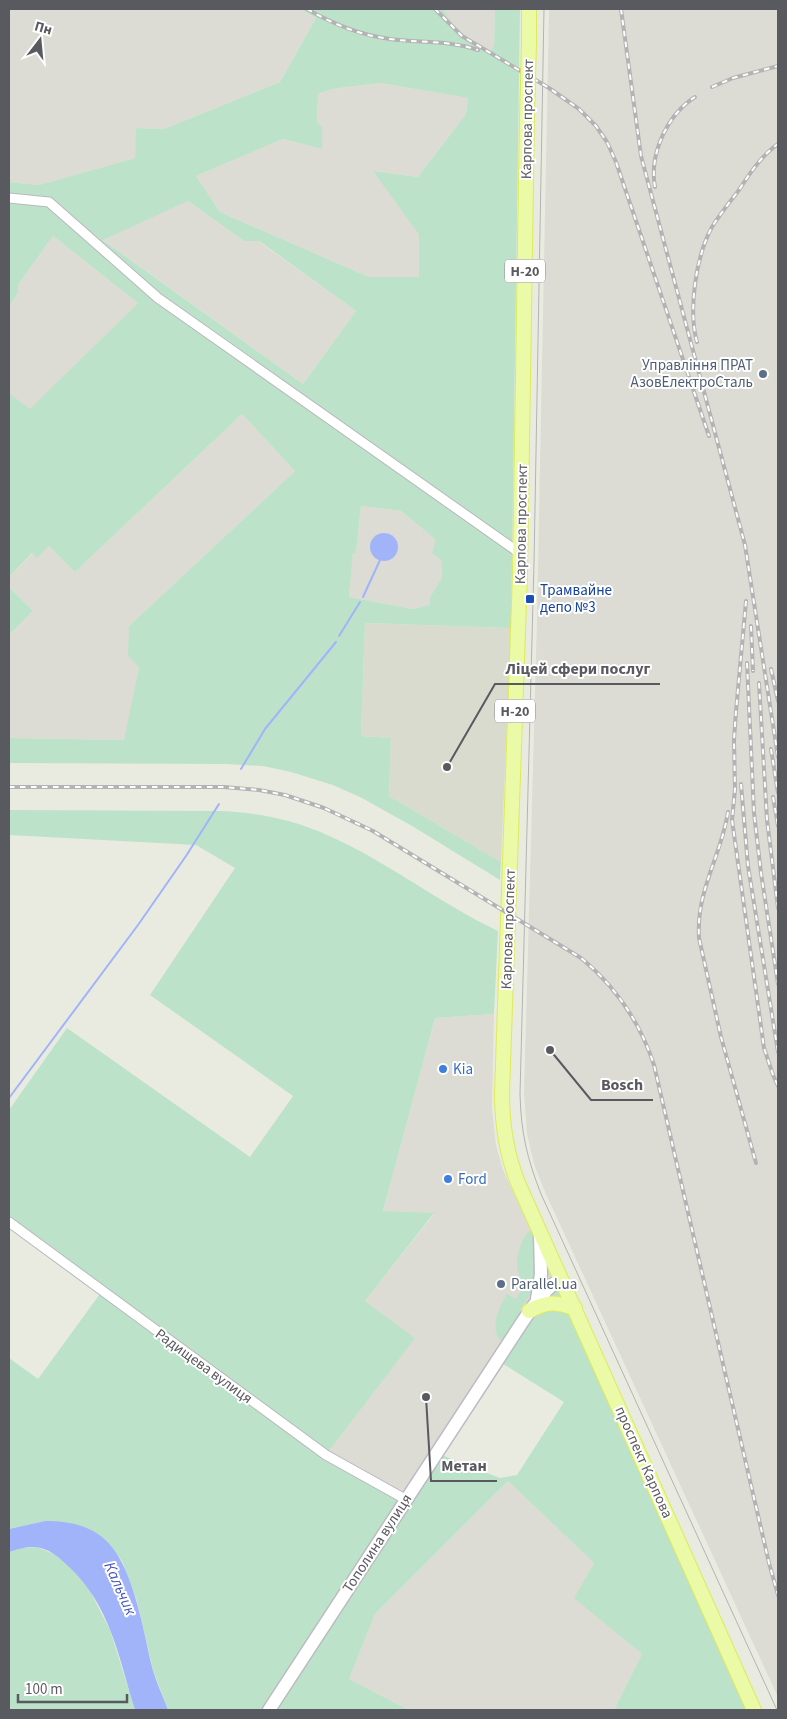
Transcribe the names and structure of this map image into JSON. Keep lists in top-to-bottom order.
{
  "streets": {
    "main road": [
      "Карпова проспект",
      "Н-20",
      "проспект Карпова",
      "Тополина вулиця"
    ],
    "street": ["Радищева вулиця"]
  },
  "crossings": [
    ["Карпова проспект", "проспект Карпова"],
    ["Радищева вулиця", "Тополина вулиця"]
  ],
  "water": ["Кальчик"],
  "places": {
    "other": [
      "Управління ПРАТ АзовЕлектроСталь",
      "Ліцей сфери послуг",
      "Bosch",
      "Kia",
      "Ford",
      "Parallel.ua",
      "Метан"
    ],
    "transit": ["Трамвайне депо №3"]
  },
  "scale_bar": "100 m",
  "north": "top"
}
